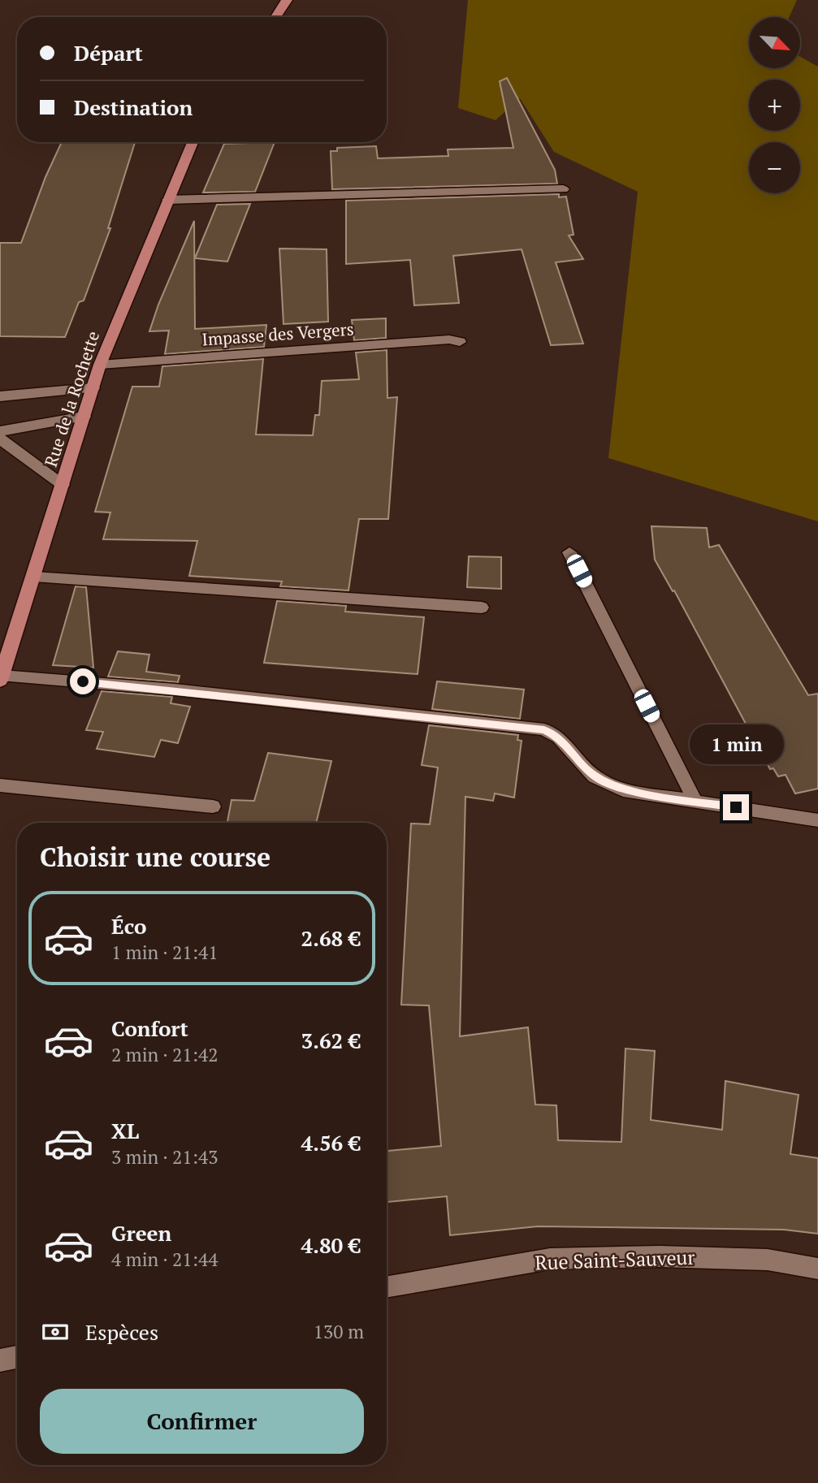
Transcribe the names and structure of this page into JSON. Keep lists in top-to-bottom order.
{
  "streets": {
    "main road": ["Rue de la Rochette"],
    "street": ["Impasse des Vergers", "Rue Saint-Sauveur"]
  },
  "crossings": [
    ["Impasse des Vergers", "Rue de la Rochette"]
  ],
  "north": "bottom right",
  "page": {
    "map_buttons": ["+", "−"],
    "banner": ["Départ", "Destination"],
    "bubble": "1 min",
    "heading": "Choisir une course",
    "list": [
      {
        "name": "Éco",
        "note": "1 min · 21:41",
        "value": "2.68 €"
      },
      {
        "name": "Confort",
        "note": "2 min · 21:42",
        "value": "3.62 €"
      },
      {
        "name": "XL",
        "note": "3 min · 21:43",
        "value": "4.56 €"
      },
      {
        "name": "Green",
        "note": "4 min · 21:44",
        "value": "4.80 €"
      }
    ],
    "pay": ["Espèces", "130 m"],
    "buttons": "Confirmer"
  }
}
